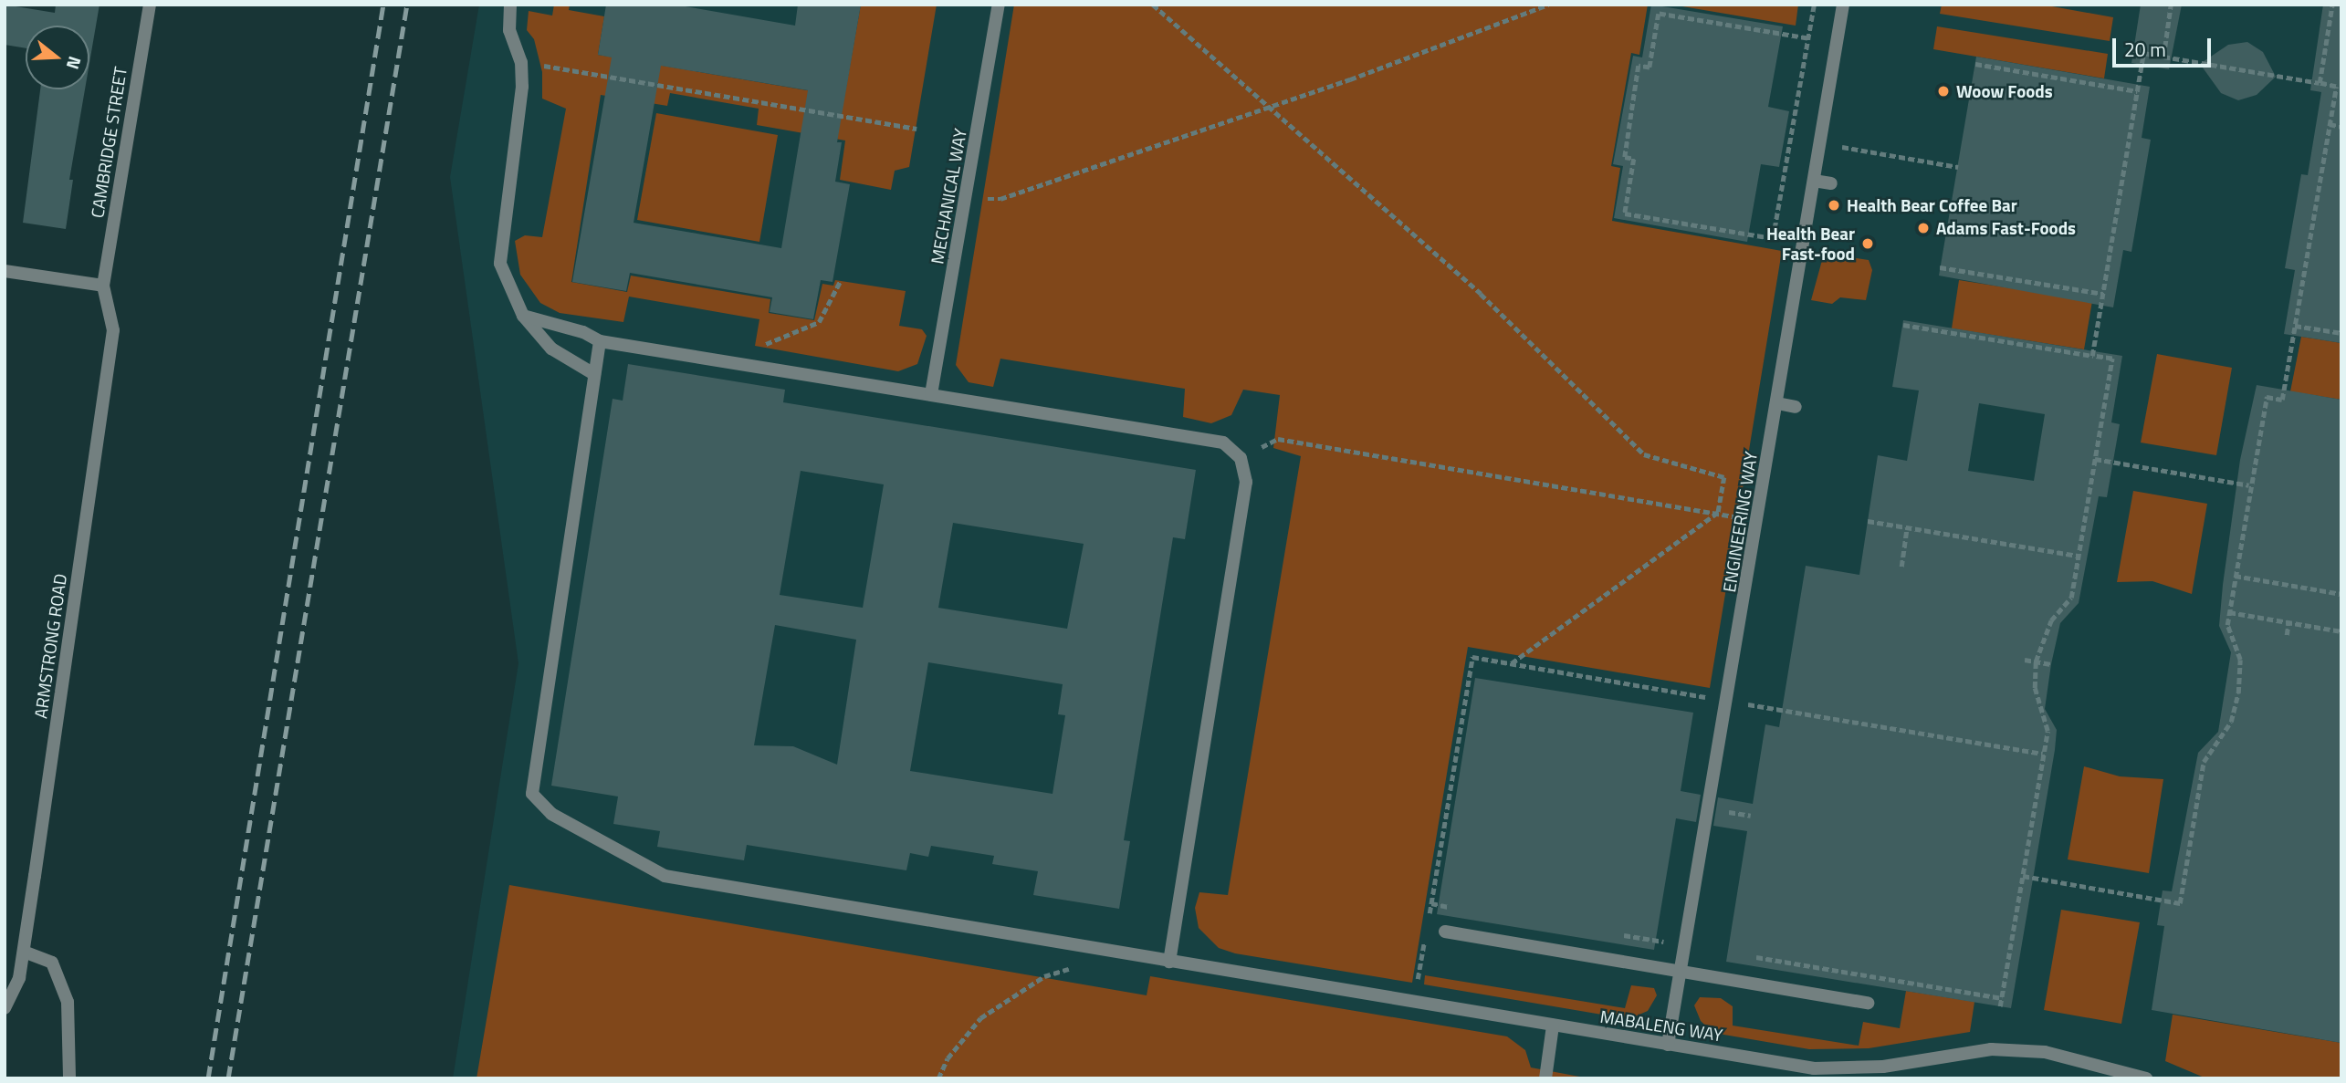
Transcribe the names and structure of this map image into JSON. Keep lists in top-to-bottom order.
{
  "streets": {
    "street": [
      "CAMBRIDGE STREET",
      "MECHANICAL WAY",
      "ENGINEERING WAY",
      "ARMSTRONG ROAD",
      "MABALENG WAY"
    ]
  },
  "crossings": [
    ["CAMBRIDGE STREET", "ARMSTRONG ROAD"],
    ["ENGINEERING WAY", "MABALENG WAY"]
  ],
  "places": [
    "Woow Foods",
    "Health Bear Coffee Bar",
    "Adams Fast-Foods",
    "Health Bear Fast-food"
  ],
  "scale_bar": "20 m",
  "north": "right"
}
